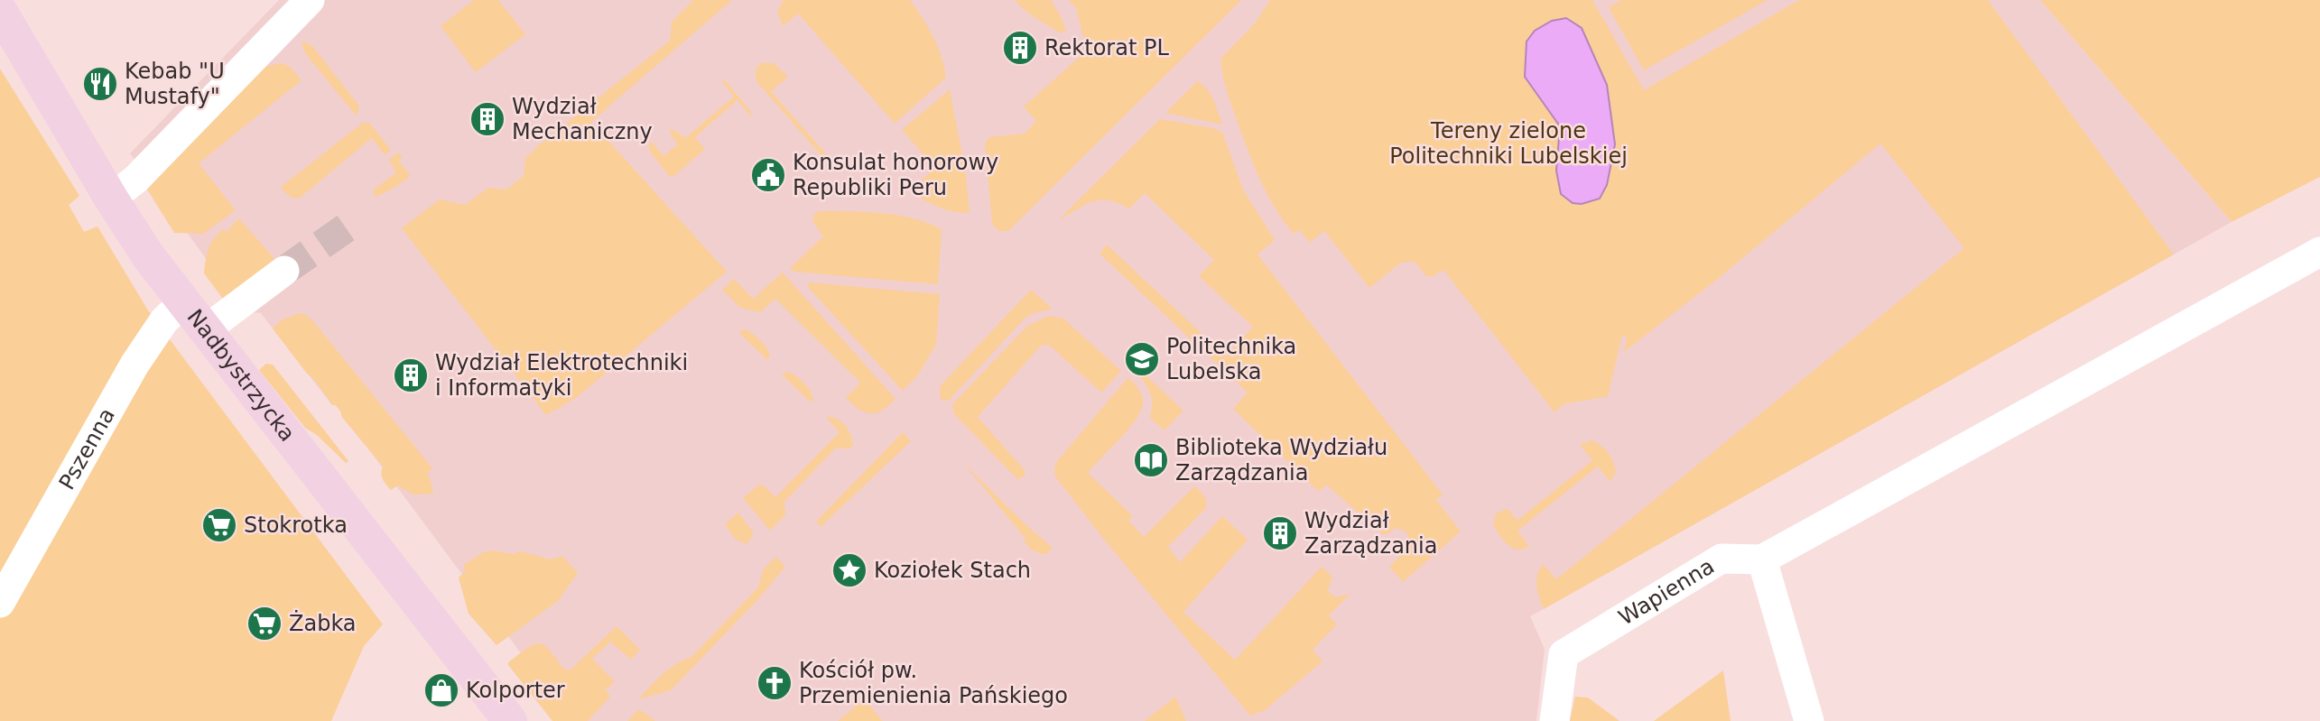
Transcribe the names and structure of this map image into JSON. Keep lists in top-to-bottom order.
{
  "streets": {
    "street": ["Nadbystrzycka", "Pszenna", "Wapienna"]
  },
  "crossings": [
    ["Nadbystrzycka", "Pszenna"]
  ],
  "parks": ["Tereny zielone Politechniki Lubelskiej"],
  "places": {
    "building": [
      "Rektorat PL",
      "Wydział Mechaniczny",
      "Wydział Elektrotechniki i Informatyki",
      "Wydział Zarządzania"
    ],
    "restaurant": ["Kebab \"U Mustafy\""],
    "public building": ["Konsulat honorowy Republiki Peru"],
    "school or university": ["Politechnika Lubelska"],
    "library": ["Biblioteka Wydziału Zarządzania"],
    "supermarket": ["Stokrotka", "Żabka"],
    "place": ["Koziołek Stach"],
    "church": ["Kościół pw. Przemienienia Pańskiego"],
    "shop": ["Kolporter"]
  }
}
